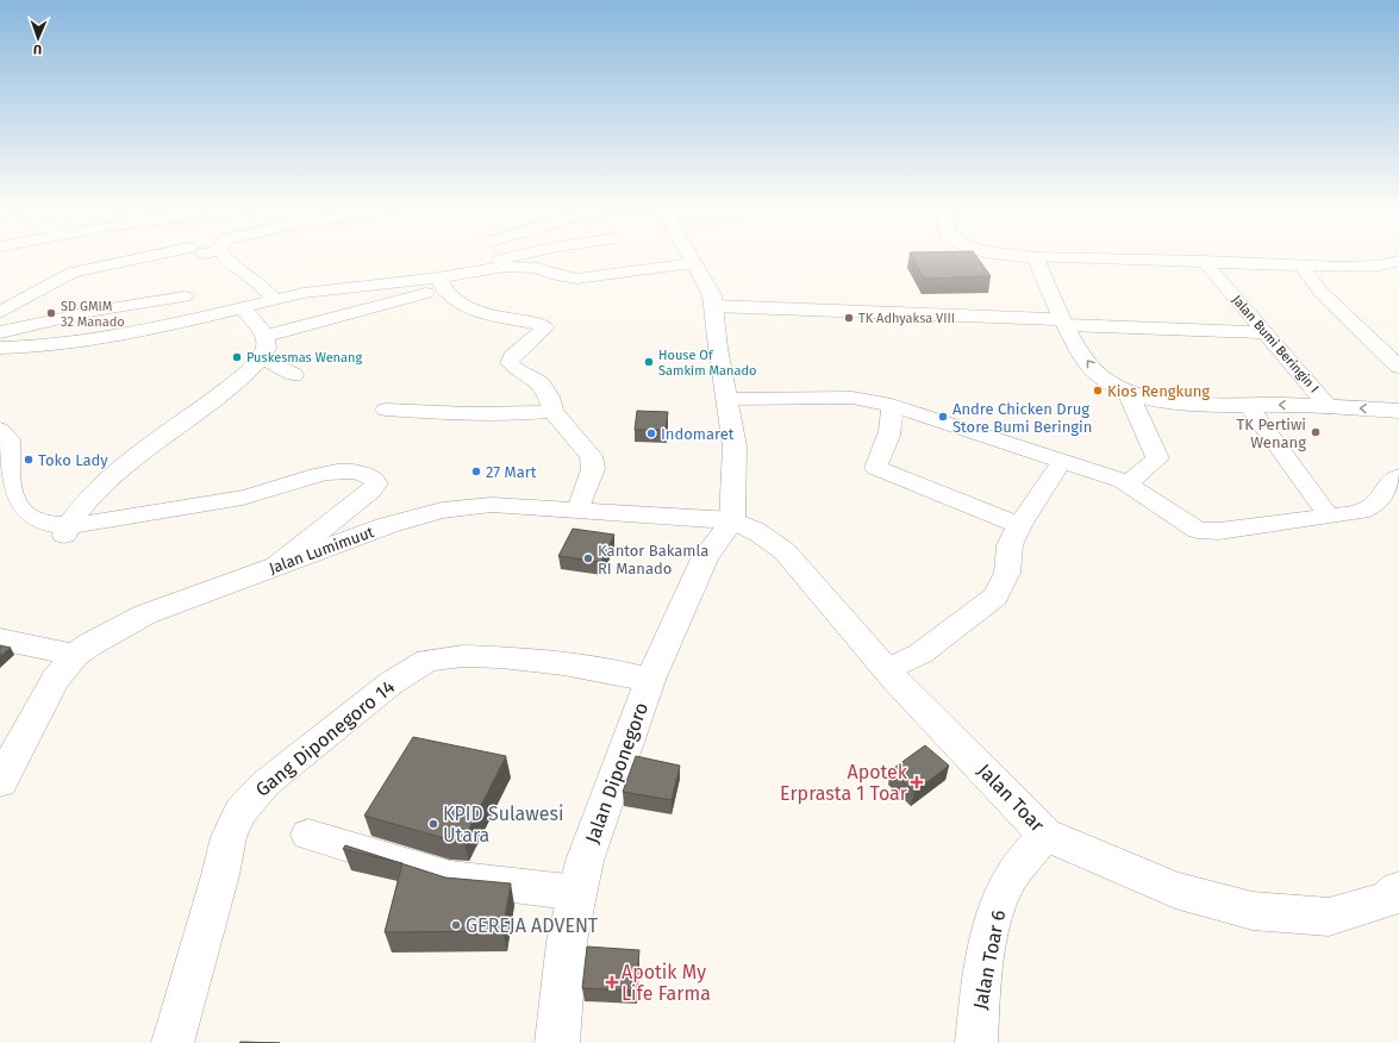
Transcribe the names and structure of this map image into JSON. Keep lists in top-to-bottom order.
{
  "streets": {
    "street": [
      "Jalan Bumi Beringin I",
      "Jalan Lumimuut",
      "Gang Diponegoro 14",
      "Jalan Diponegoro",
      "Jalan Toar",
      "Jalan Toar 6"
    ]
  },
  "crossings": [
    ["Jalan Lumimuut", "Jalan Diponegoro"],
    ["Jalan Lumimuut", "Jalan Toar"],
    ["Gang Diponegoro 14", "Jalan Diponegoro"],
    ["Jalan Diponegoro", "Jalan Toar"],
    ["Jalan Toar", "Jalan Toar 6"]
  ],
  "places": {
    "other": [
      "SD GMIM 32 Manado",
      "TK Adhyaksa VIII",
      "Puskesmas Wenang",
      "House Of Samkim Manado",
      "Kios Rengkung",
      "Andre Chicken Drug Store Bumi Beringin",
      "TK Pertiwi Wenang",
      "Indomaret",
      "Toko Lady",
      "27 Mart",
      "Kantor Bakamla RI Manado",
      "KPID Sulawesi Utara",
      "GEREJA ADVENT"
    ],
    "health": ["Apotek Erprasta 1 Toar", "Apotik My Life Farma"]
  },
  "north": "bottom"
}
